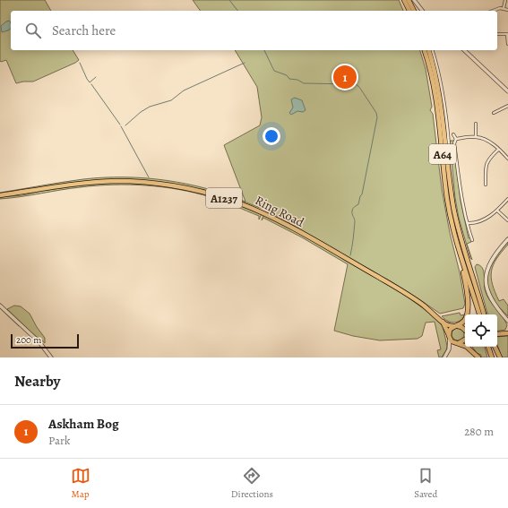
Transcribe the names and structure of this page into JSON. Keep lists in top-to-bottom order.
{
  "streets": {
    "highway": ["A64", "A1237", "Ring Road"]
  },
  "scale_bar": "200 m",
  "page": {
    "search": "Search here",
    "pins": "1",
    "scale": "200 m",
    "heading": "Nearby",
    "list": [
      {
        "mark": "1",
        "name": "Askham Bog",
        "note": "Park",
        "value": "280 m"
      }
    ],
    "nav": ["Map", "Directions", "Saved"]
  }
}
